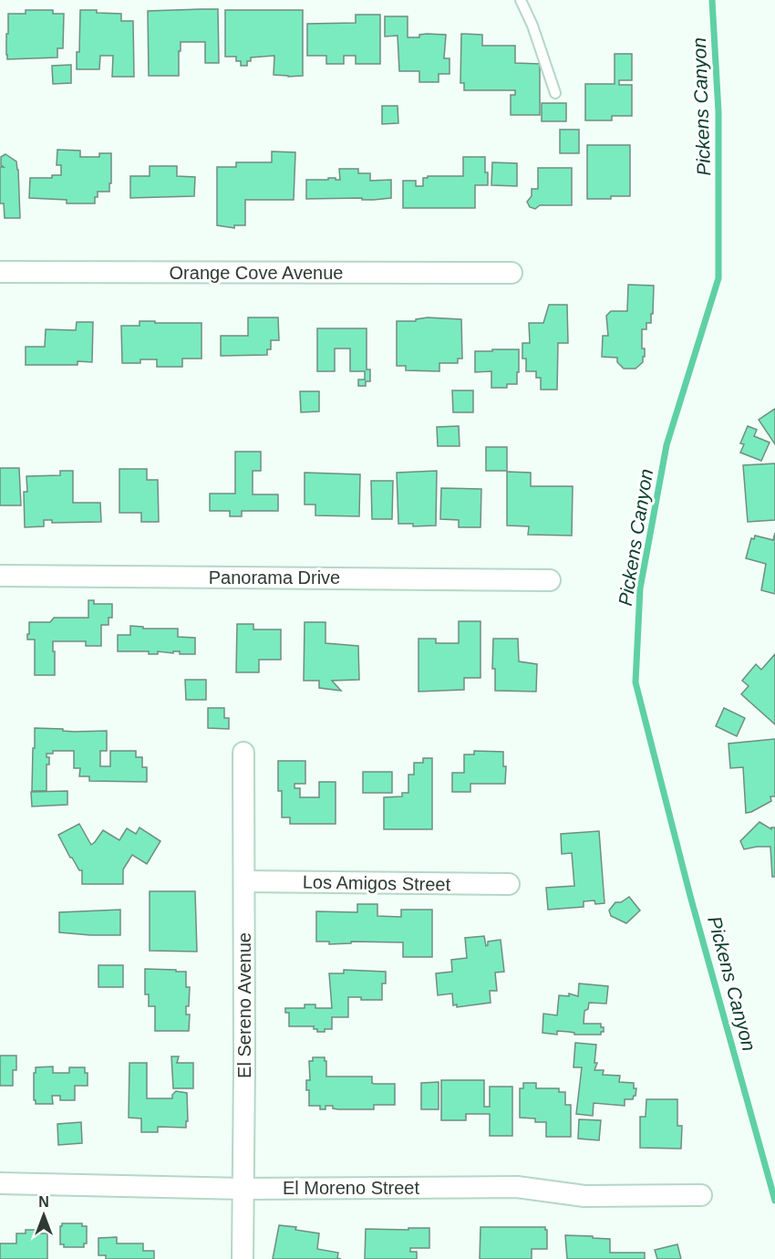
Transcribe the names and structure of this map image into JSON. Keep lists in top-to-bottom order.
{
  "streets": {
    "street": [
      "Orange Cove Avenue",
      "Panorama Drive",
      "Los Amigos Street",
      "El Sereno Avenue",
      "El Moreno Street"
    ]
  },
  "crossings": [
    ["Los Amigos Street", "El Sereno Avenue"],
    ["El Sereno Avenue", "El Moreno Street"]
  ],
  "water": ["Pickens Canyon"],
  "north": "top"
}
